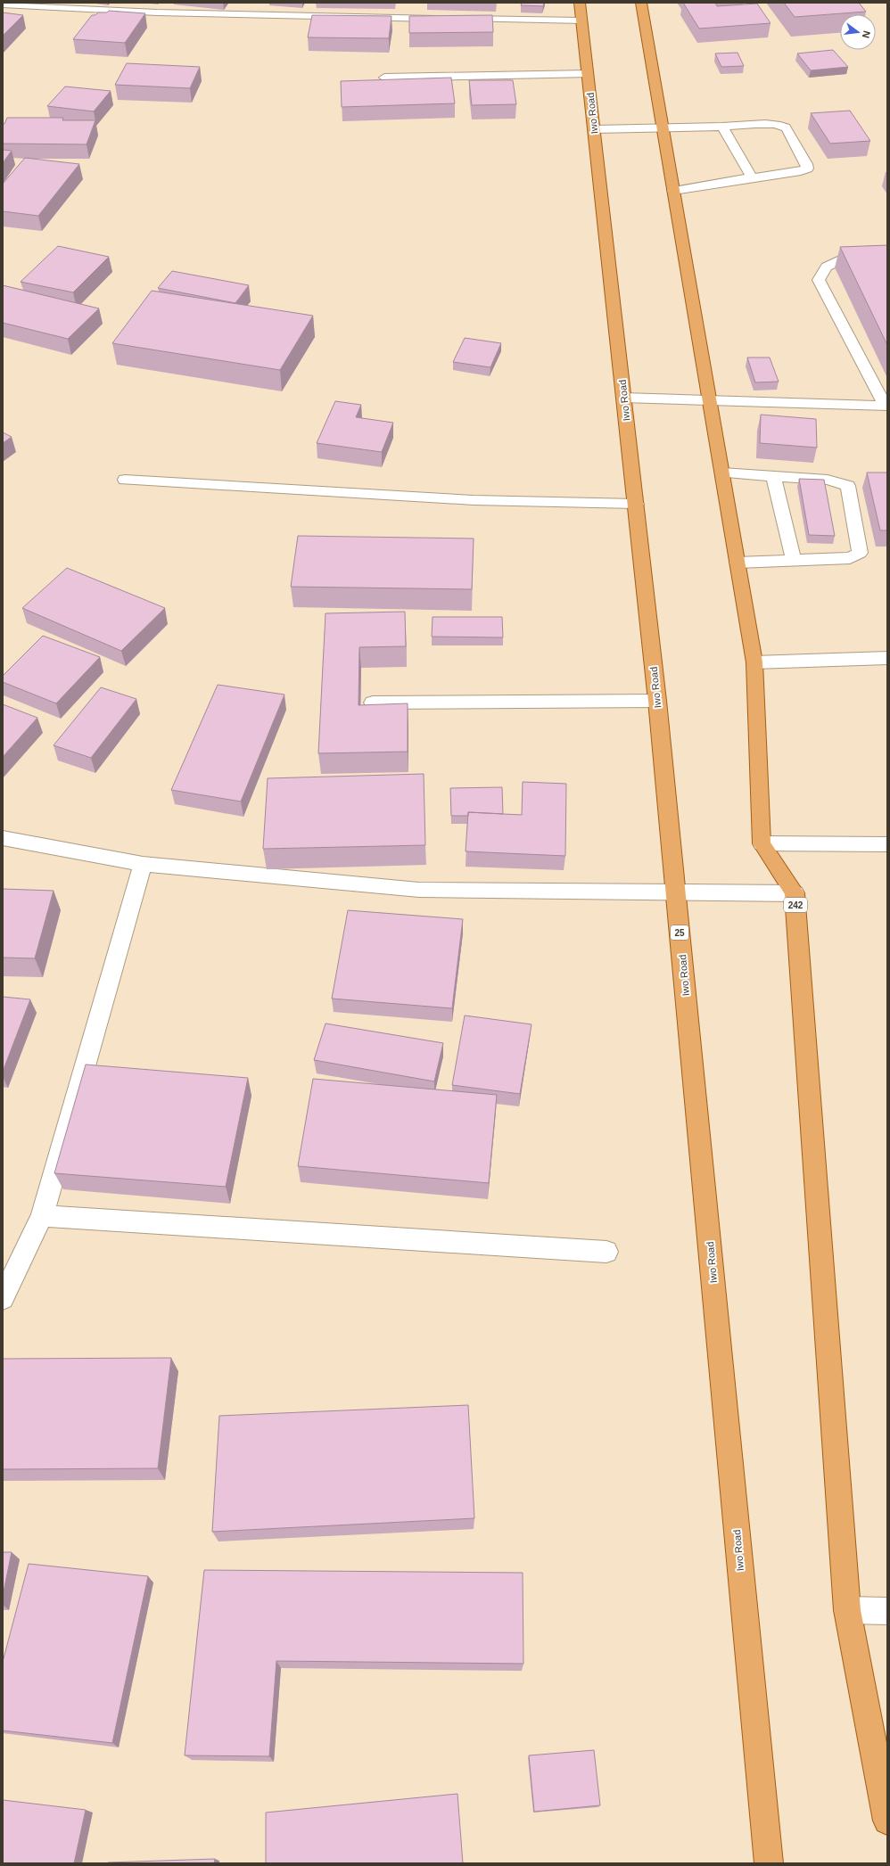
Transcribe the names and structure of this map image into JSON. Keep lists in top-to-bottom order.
{
  "streets": {
    "main road": ["Iwo Road", "242", "25"]
  },
  "north": "right"
}
